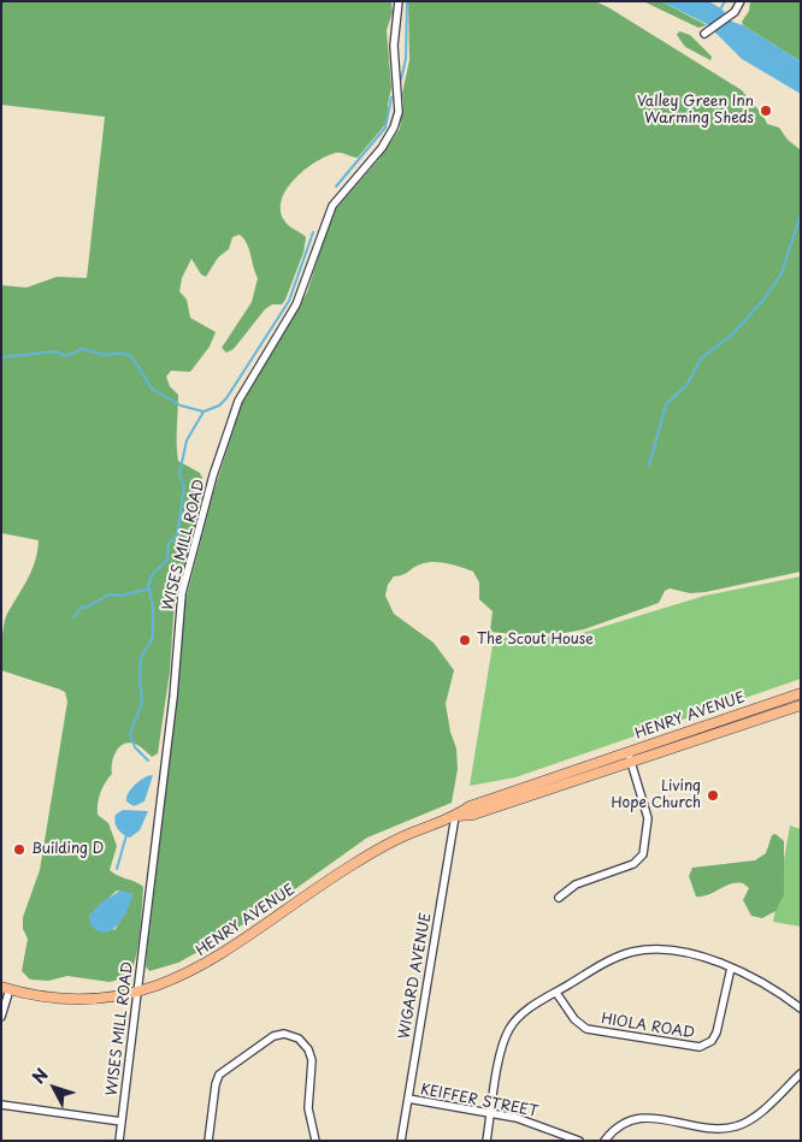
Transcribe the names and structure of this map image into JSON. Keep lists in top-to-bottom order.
{
  "streets": {
    "main road": ["HENRY AVENUE"],
    "street": [
      "WISES MILL ROAD",
      "WIGARD AVENUE",
      "HIOLA ROAD",
      "KEIFFER STREET"
    ]
  },
  "crossings": [
    ["WISES MILL ROAD", "HENRY AVENUE"],
    ["HENRY AVENUE", "WIGARD AVENUE"],
    ["WIGARD AVENUE", "KEIFFER STREET"]
  ],
  "places": [
    "Valley Green Inn Warming Sheds",
    "The Scout House",
    "Living Hope Church",
    "Building D"
  ],
  "north": "top left"
}
